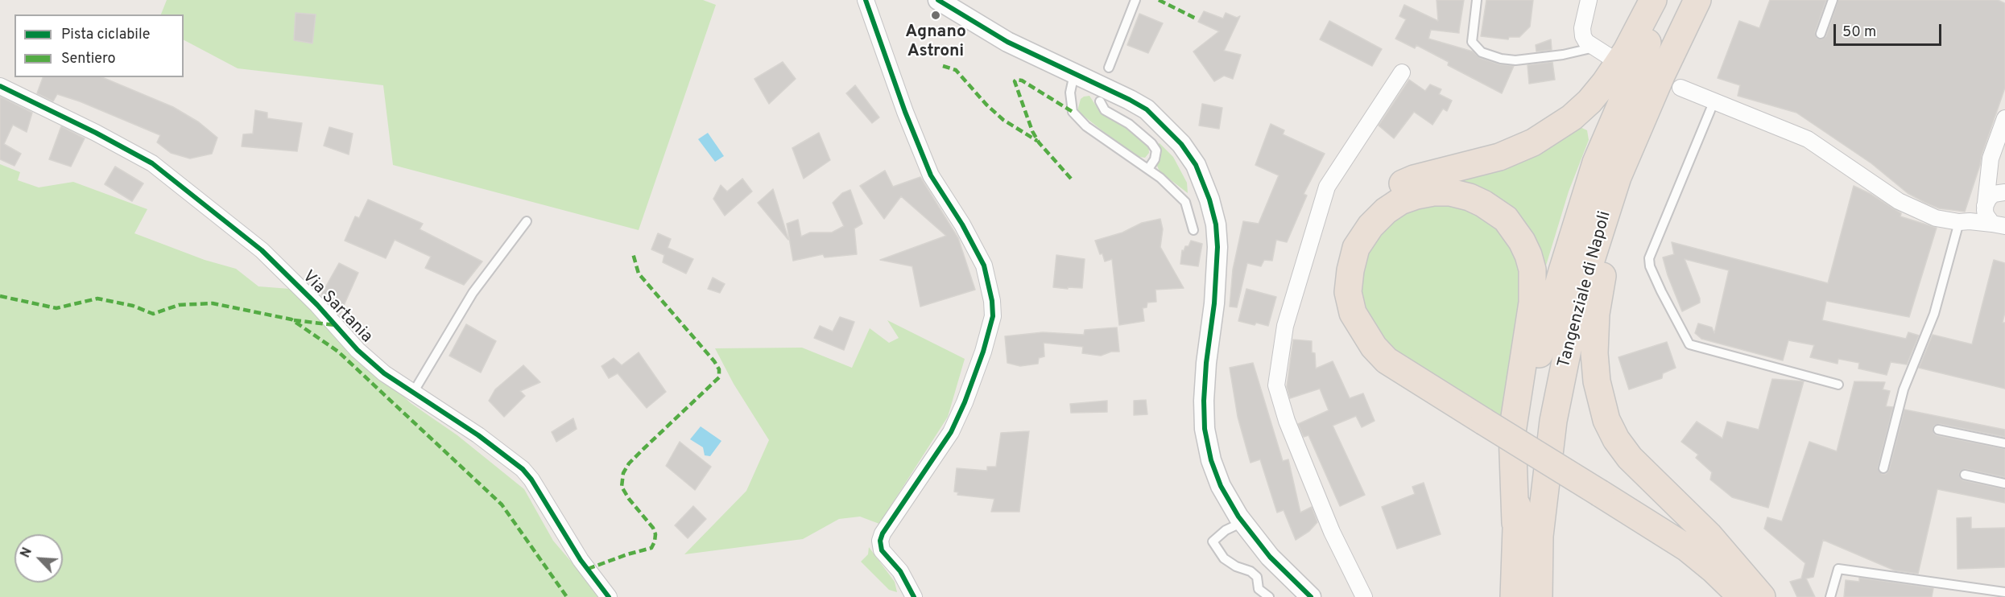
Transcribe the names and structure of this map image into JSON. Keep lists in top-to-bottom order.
{
  "streets": {
    "highway": ["Tangenziale di Napoli"],
    "street": ["Via Sartania"]
  },
  "places": ["Agnano Astroni"],
  "legend": ["Pista ciclabile", "Sentiero"],
  "scale_bar": "50 m",
  "north": "top left"
}
